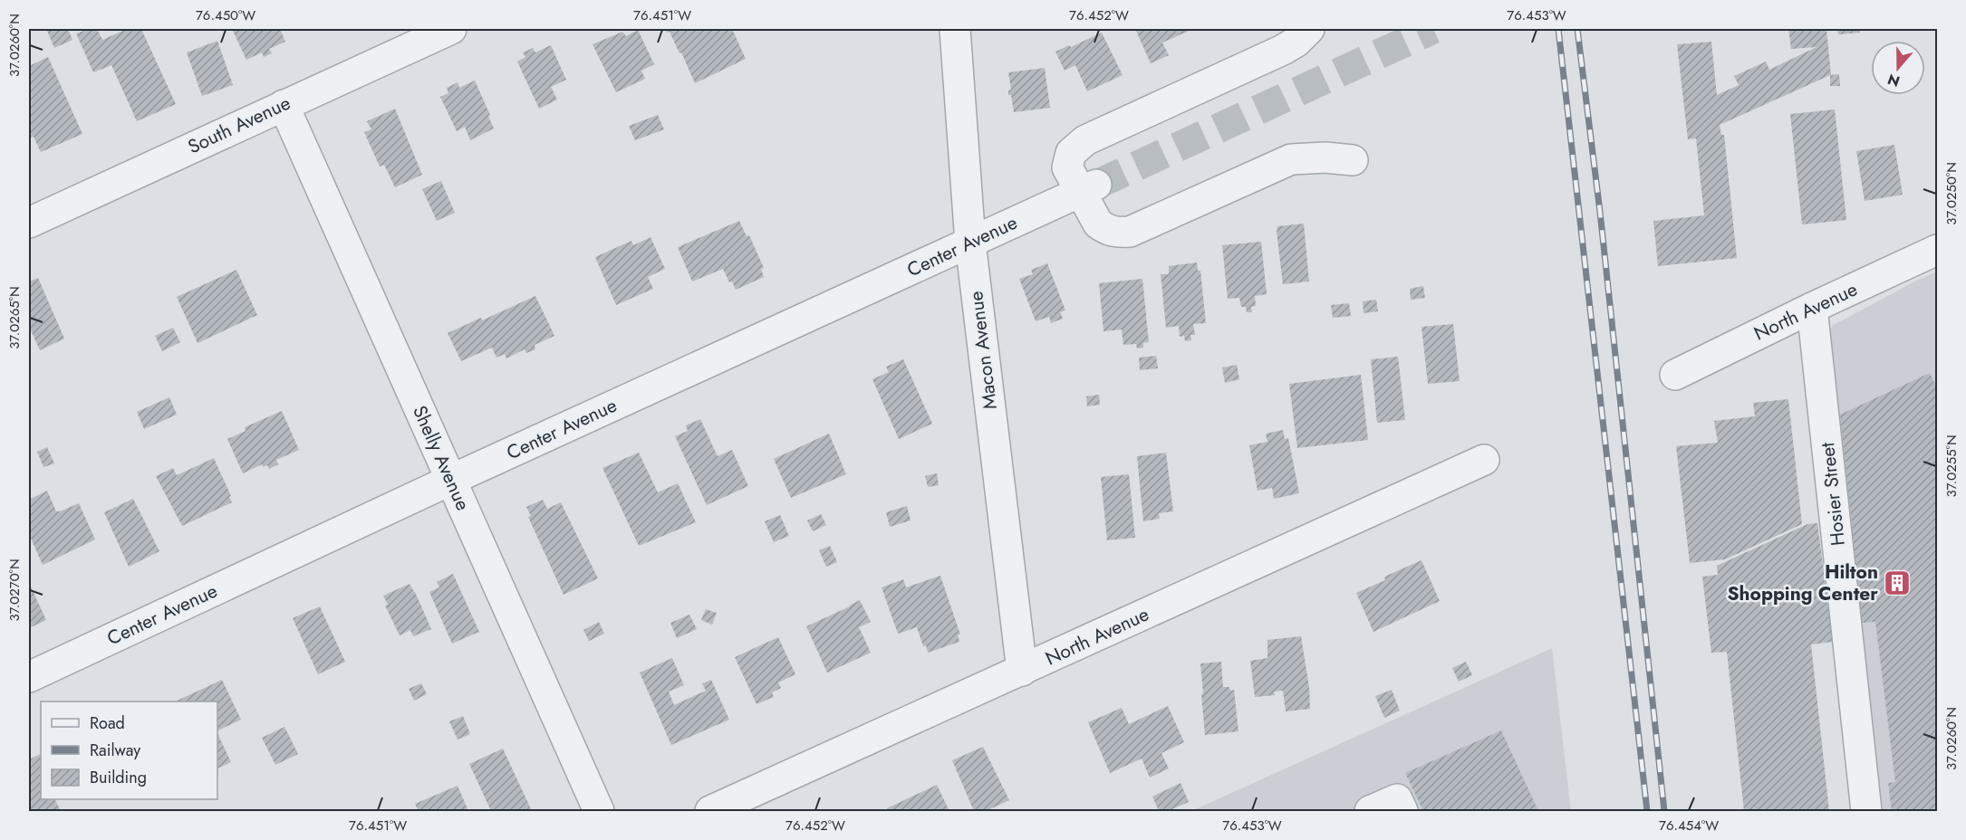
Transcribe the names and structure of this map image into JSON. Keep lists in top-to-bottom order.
{
  "streets": {
    "street": [
      "South Avenue",
      "Center Avenue",
      "North Avenue",
      "Macon Avenue",
      "Shelly Avenue",
      "Hosier Street"
    ]
  },
  "crossings": [
    ["South Avenue", "Shelly Avenue"],
    ["Center Avenue", "Macon Avenue"],
    ["Center Avenue", "Shelly Avenue"],
    ["North Avenue", "Macon Avenue"],
    ["North Avenue", "Hosier Street"]
  ],
  "places": {
    "building": ["Hilton Shopping Center"]
  },
  "legend": ["Road", "Railway", "Building"],
  "north": "bottom",
  "coordinates": [
    "76.450°W",
    "76.451°W",
    "76.452°W",
    "76.453°W",
    "37.0260°N",
    "37.0250°N",
    "37.0265°N",
    "37.0255°N",
    "37.0270°N",
    "76.454°W"
  ]
}
